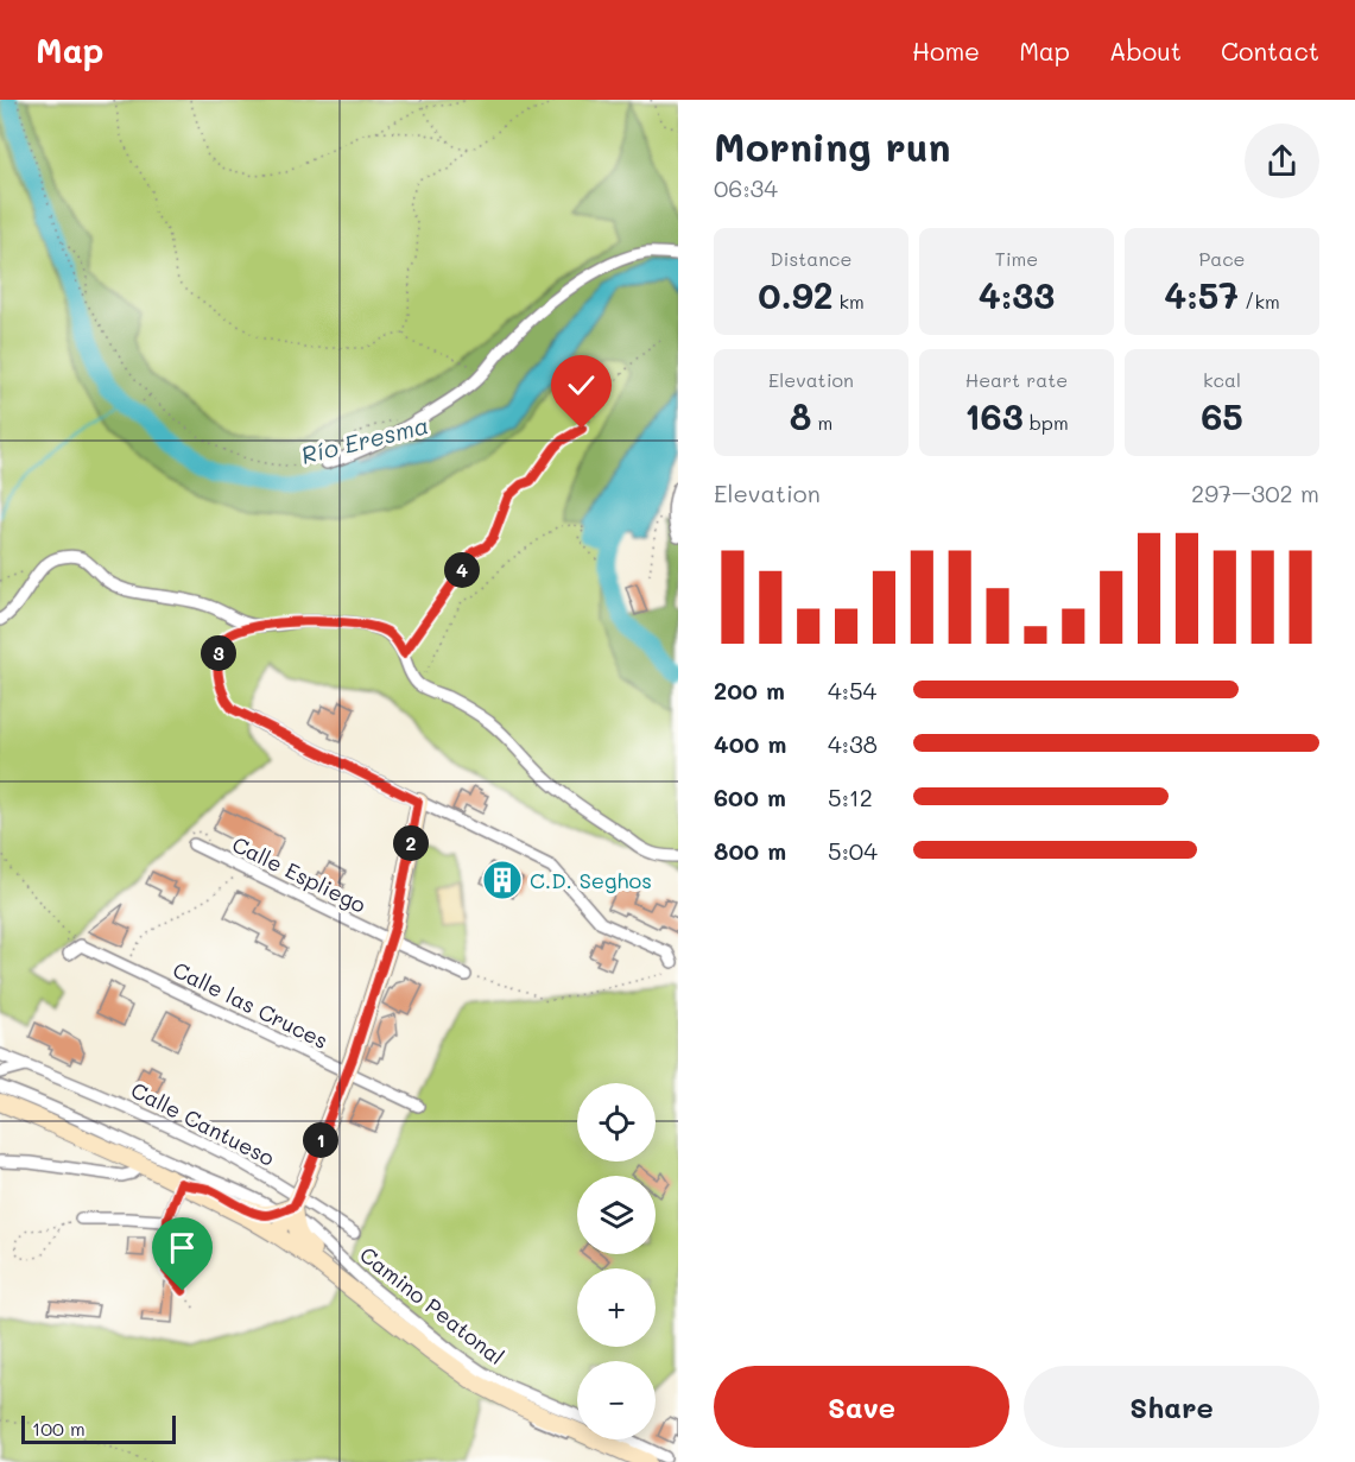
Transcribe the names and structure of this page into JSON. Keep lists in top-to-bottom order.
{
  "streets": {
    "street": [
      "Calle Espliego",
      "Calle las Cruces",
      "Calle Cantueso",
      "Camino Peatonal"
    ]
  },
  "crossings": [
    ["Calle Cantueso", "Camino Peatonal"]
  ],
  "water": ["Río Eresma"],
  "places": {
    "building": ["C.D. Seghos"]
  },
  "scale_bar": "100 m",
  "page": {
    "header": "Map",
    "nav": [
      "Home",
      "Map",
      "About",
      "Contact"
    ],
    "heading": ["Morning run", "06:34"],
    "stats": [
      ["Distance", "0.92 km"],
      ["Time", "4:33"],
      ["Pace", "4:57 /km"],
      ["Elevation", "8 m"],
      ["Heart rate", "163 bpm"],
      ["kcal", "65"]
    ],
    "chart": ["Elevation", "297–302 m"],
    "pins": [
      "4",
      "3",
      "2",
      "1"
    ],
    "list": [
      {
        "name": "200 m",
        "note": "4:54"
      },
      {
        "name": "400 m",
        "note": "4:38"
      },
      {
        "name": "600 m",
        "note": "5:12"
      },
      {
        "name": "800 m",
        "note": "5:04"
      }
    ],
    "map_buttons": ["+", "−"],
    "buttons": ["Save", "Share"],
    "scale": "100 m"
  }
}
